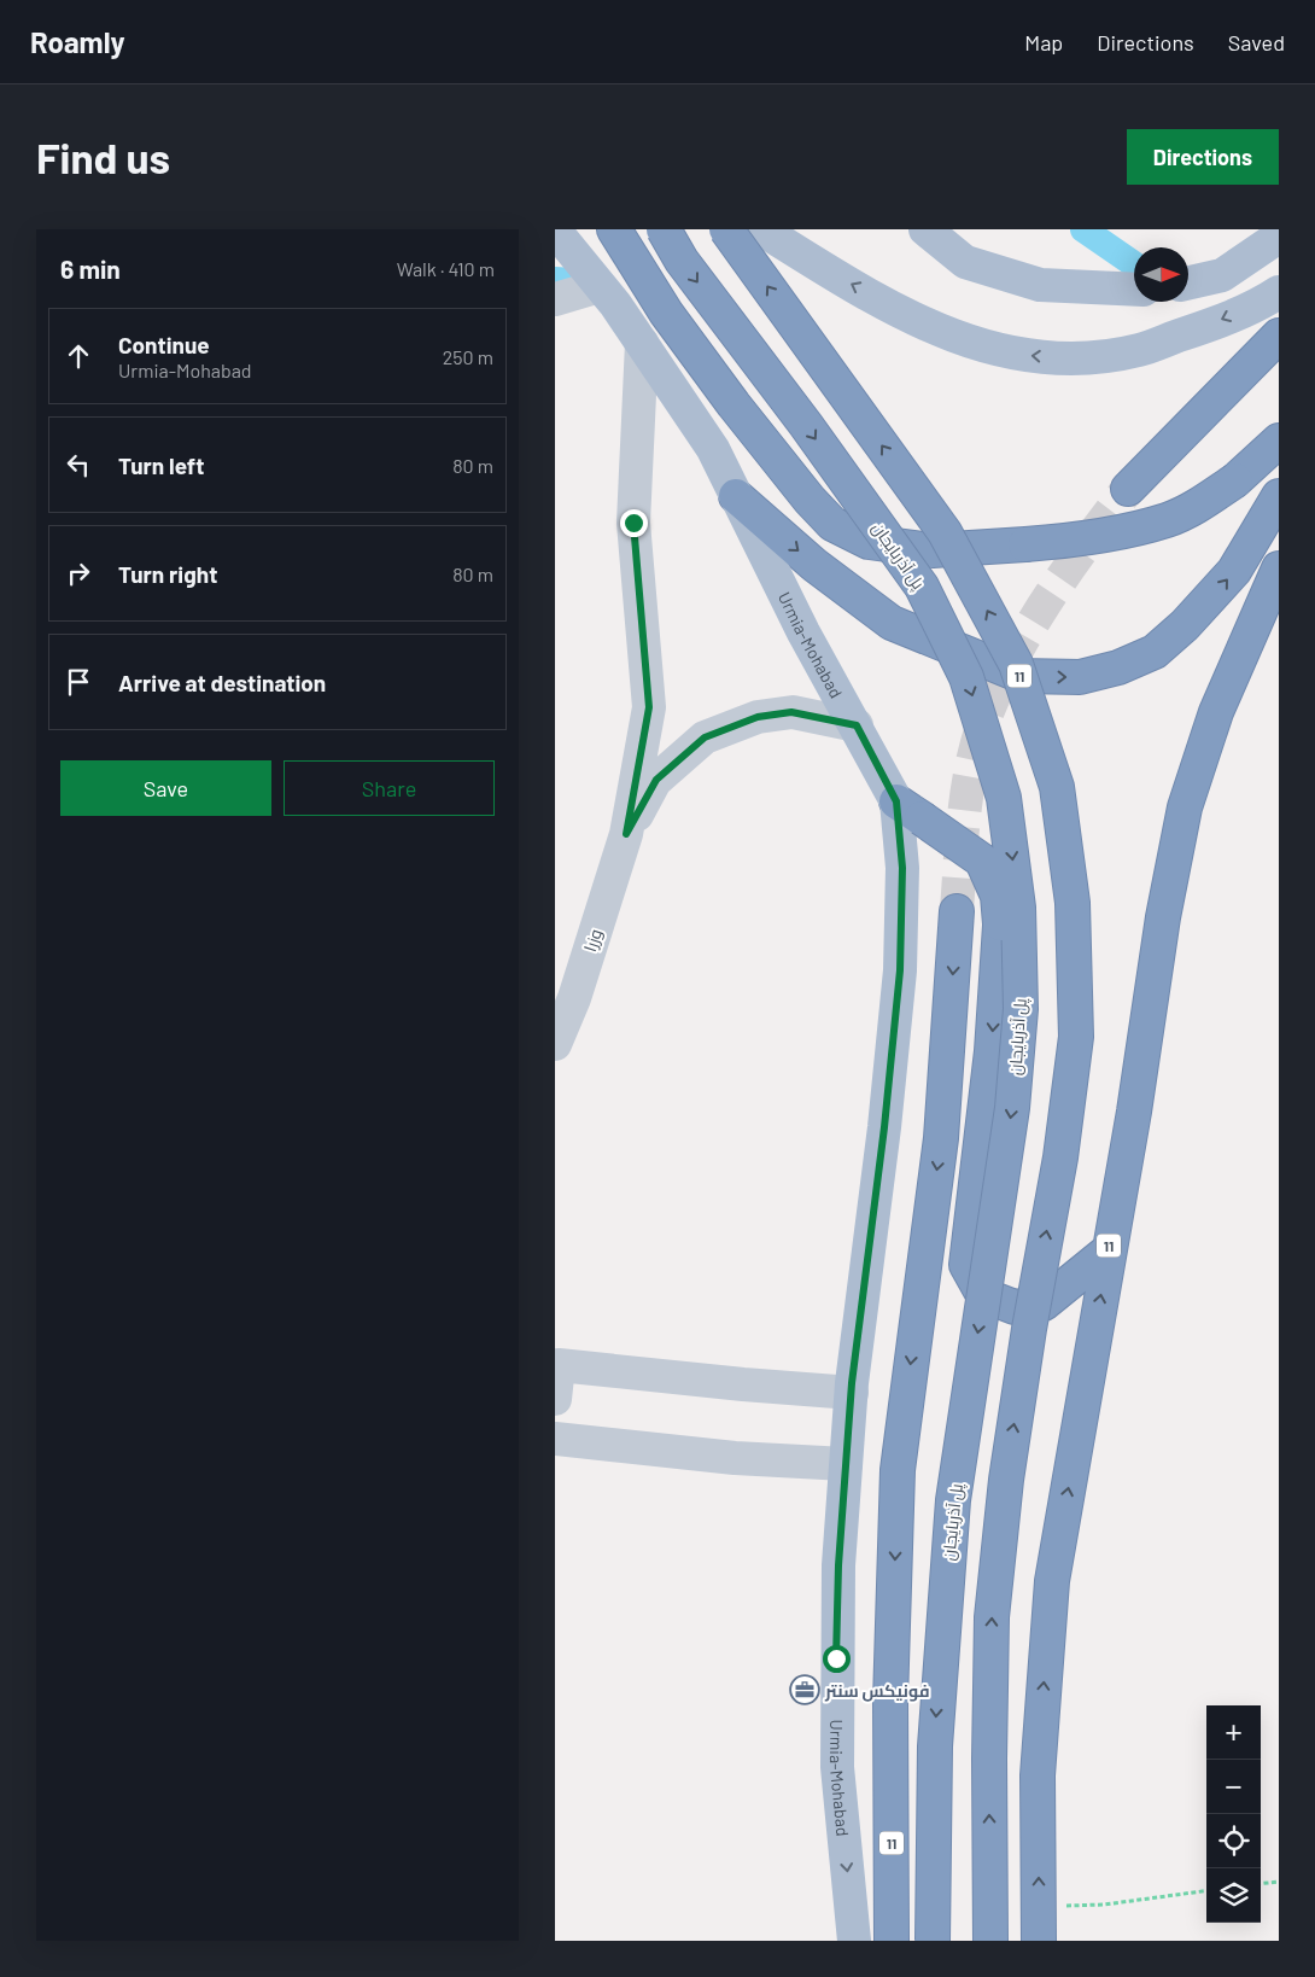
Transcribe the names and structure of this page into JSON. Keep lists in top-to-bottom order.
{
  "streets": {
    "highway": ["پل آذربایجان", "11"],
    "main road": ["Urmia-Mohabad"],
    "street": ["وزرا"]
  },
  "crossings": [
    ["Urmia-Mohabad", "11"]
  ],
  "places": {
    "office": ["فونیکس سنتر"]
  },
  "north": "right",
  "page": {
    "header": "Roamly",
    "nav": ["Map", "Directions", "Saved"],
    "buttons": [
      "Directions",
      ["Save", "Share"]
    ],
    "title": "Find us",
    "heading": ["6 min", "Walk · 410 m"],
    "list": [
      ["Continue", "Urmia-Mohabad", "250 m"],
      ["Turn left", "80 m"],
      ["Turn right", "80 m"],
      "Arrive at destination"
    ],
    "map_buttons": ["+", "−"]
  }
}
